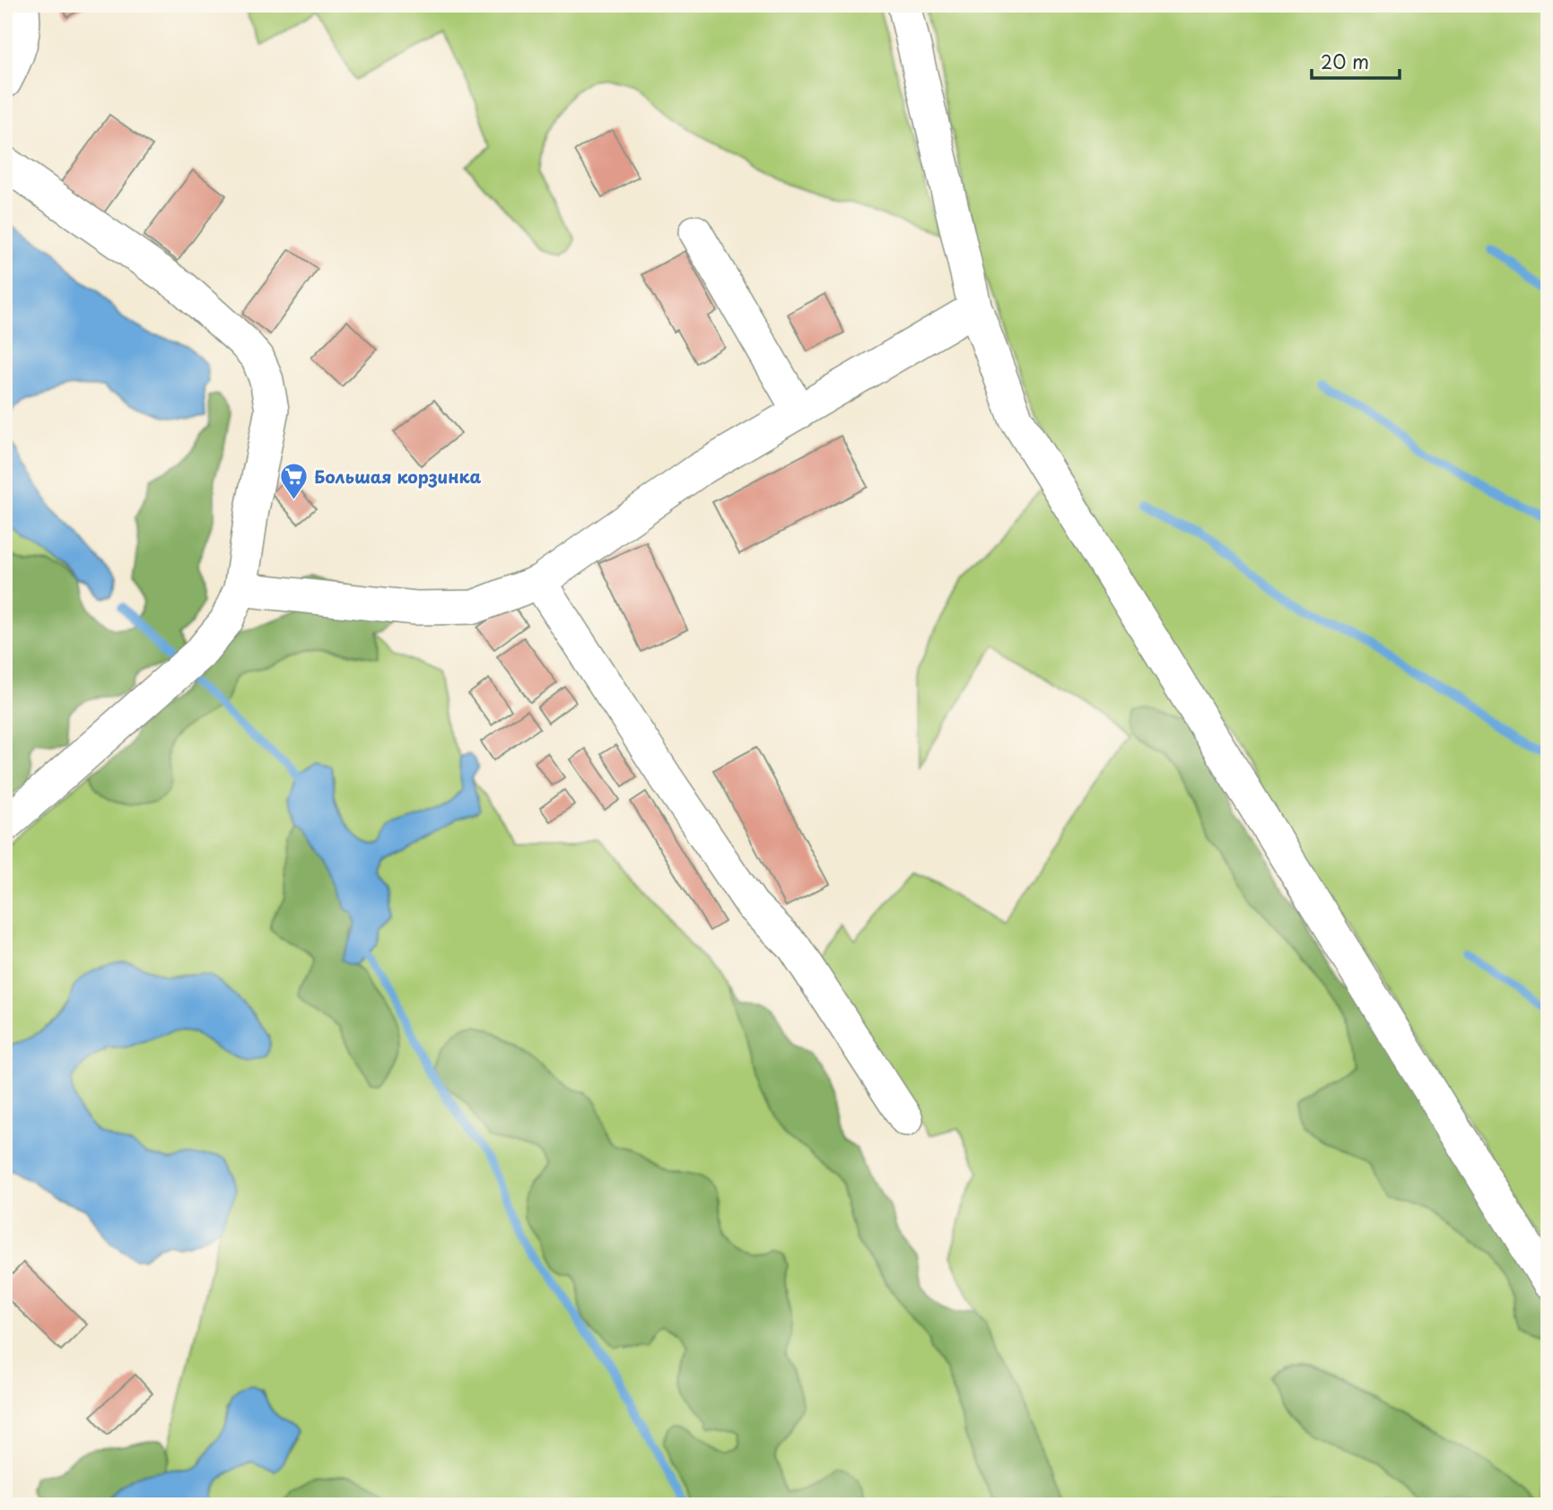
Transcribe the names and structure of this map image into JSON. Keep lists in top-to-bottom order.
{
  "places": {
    "supermarket": ["Большая корзинка"]
  },
  "scale_bar": "20 m"
}
